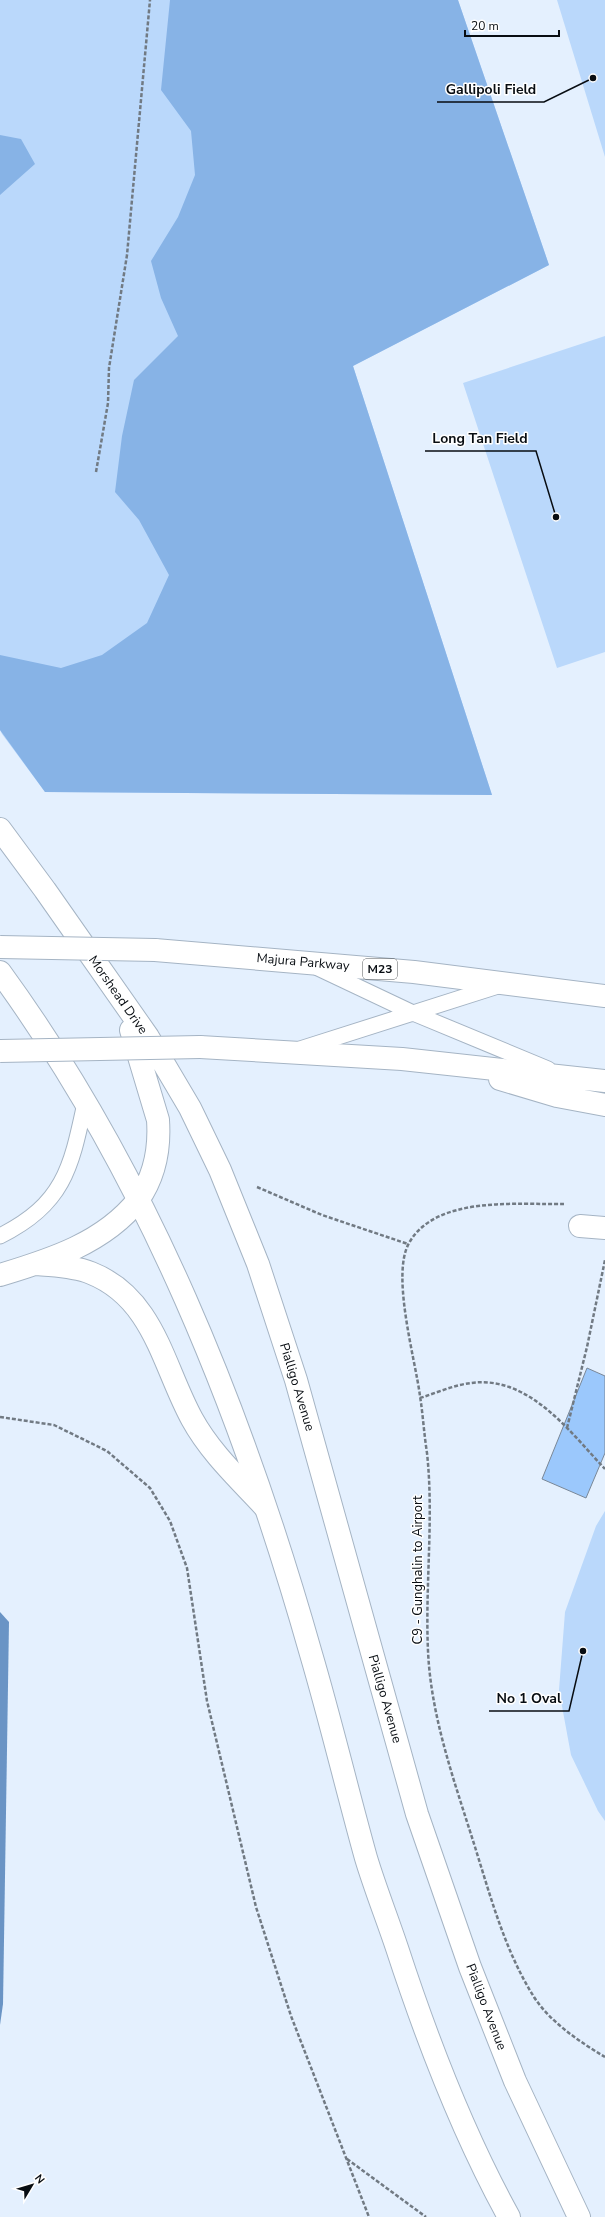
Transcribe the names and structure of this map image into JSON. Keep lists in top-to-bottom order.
{
  "streets": {
    "main road": [
      "Majura Parkway",
      "M23",
      "Morshead Drive",
      "Pialligo Avenue"
    ],
    "path": ["C9 - Gunghalin to Airport"]
  },
  "crossings": [
    ["Morshead Drive", "Pialligo Avenue"]
  ],
  "places": ["Gallipoli Field", "Long Tan Field", "No 1 Oval"],
  "scale_bar": "20 m",
  "north": "top right"
}
